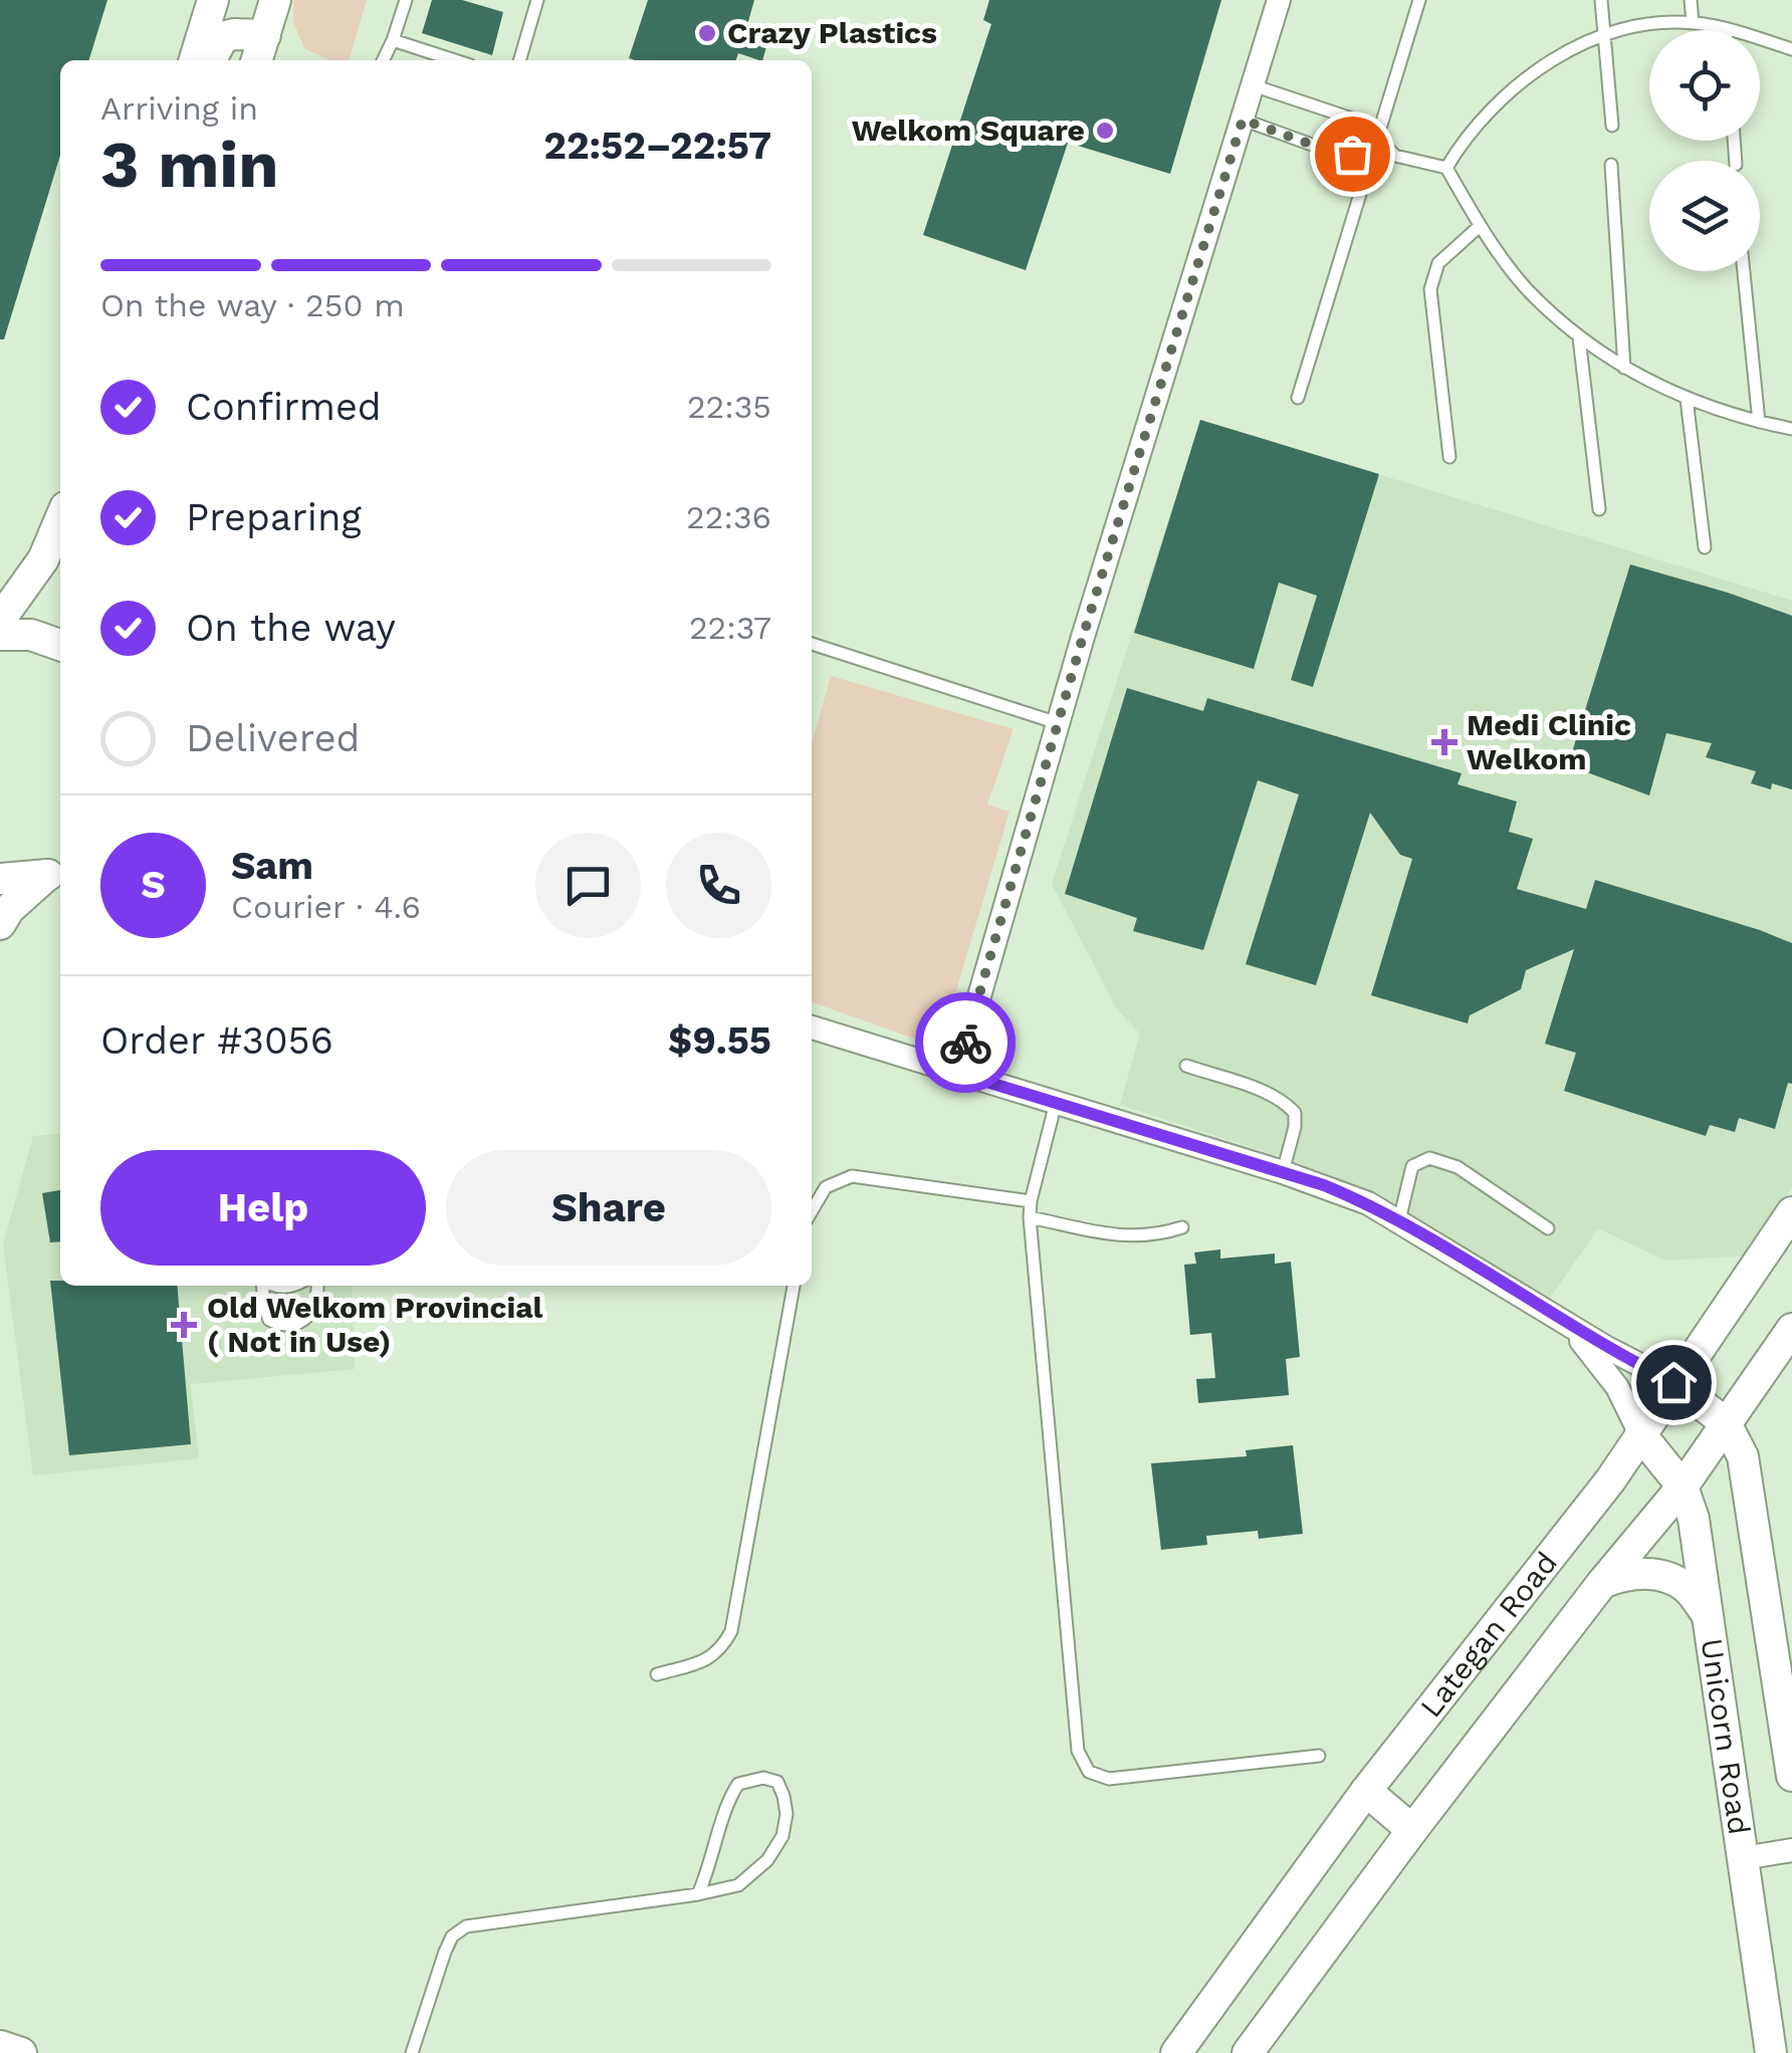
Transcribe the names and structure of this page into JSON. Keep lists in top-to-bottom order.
{
  "streets": {
    "street": ["Lategan Road", "Unicorn Road"]
  },
  "crossings": [
    ["Lategan Road", "Unicorn Road"]
  ],
  "places": {
    "other": ["Crazy Plastics", "Welkom Square"],
    "health": ["Medi Clinic Welkom", "Old Welkom Provincial ( Not in Use)"]
  },
  "page": {
    "heading": ["3 min", "Arriving in", "22:52–22:57"],
    "panel": [
      "Sam",
      "Courier · 4.6",
      "Order #3056",
      "$9.55"
    ],
    "bar": "On the way · 250 m",
    "list": [
      ["Confirmed", "22:35"],
      ["Preparing", "22:36"],
      ["On the way", "22:37"],
      "Delivered"
    ],
    "round": "S",
    "buttons": ["Help", "Share"]
  }
}
